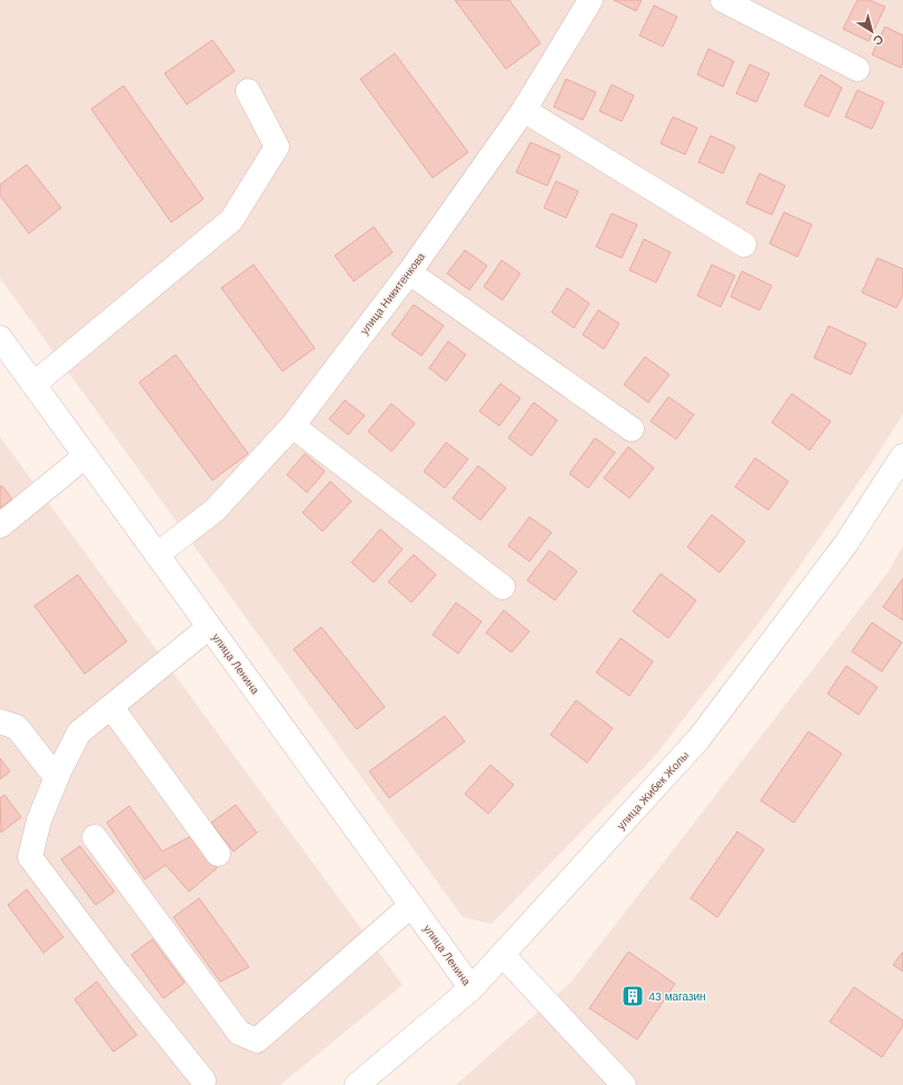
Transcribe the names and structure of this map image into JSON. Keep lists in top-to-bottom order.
{
  "streets": {
    "street": ["улица Никитенкова", "улица Ленина", "улица Жибек Жолы"]
  },
  "crossings": [
    ["улица Никитенкова", "улица Ленина"],
    ["улица Ленина", "улица Жибек Жолы"]
  ],
  "places": {
    "building": ["43 магазин"]
  },
  "north": "bottom right"
}
